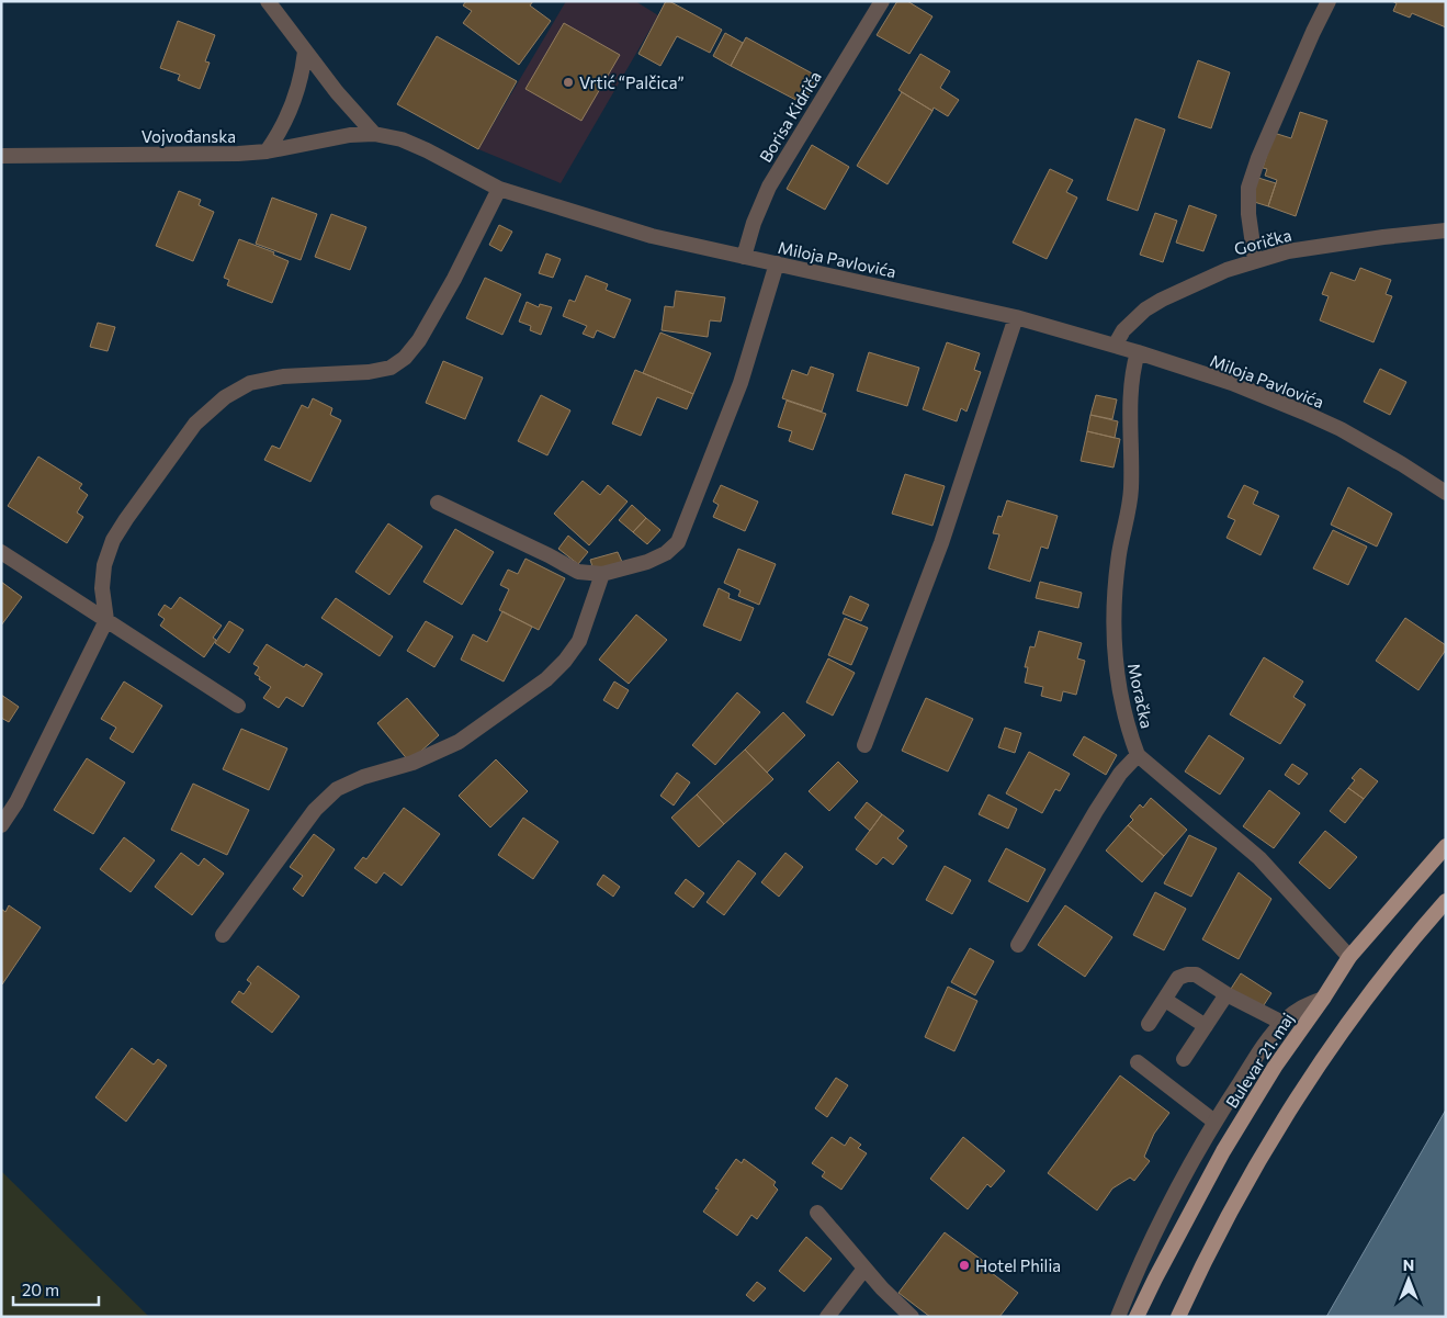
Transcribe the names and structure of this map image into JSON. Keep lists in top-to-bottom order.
{
  "streets": {
    "main road": ["Bulevar 21. maj"],
    "street": [
      "Borisa Kidriča",
      "Vojvođanska",
      "Gorička",
      "Miloja Pavlovića",
      "Moračka"
    ]
  },
  "crossings": [
    ["Borisa Kidriča", "Miloja Pavlovića"],
    ["Vojvođanska", "Miloja Pavlovića"],
    ["Gorička", "Miloja Pavlovića"],
    ["Miloja Pavlovića", "Moračka"],
    ["Moračka", "Bulevar 21. maj"]
  ],
  "places": ["Vrtić “Palčica”", "Hotel Philia"],
  "scale_bar": "20 m",
  "north": "top"
}
